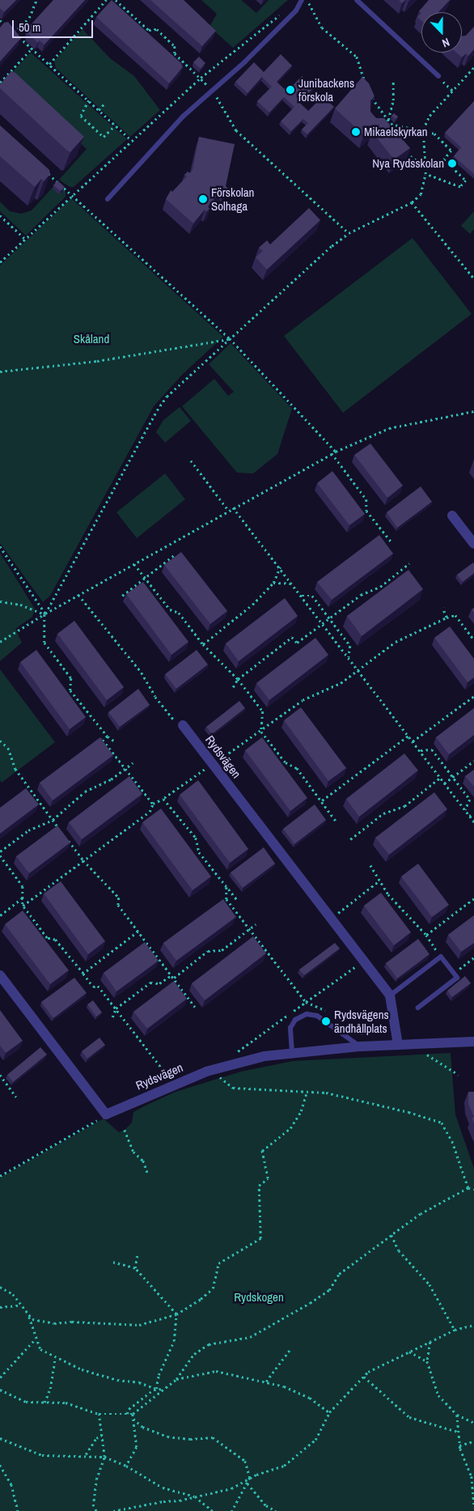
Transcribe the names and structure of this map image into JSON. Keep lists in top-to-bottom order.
{
  "streets": {
    "street": ["Rydsvägen"]
  },
  "parks": ["Skåland", "Rydskogen"],
  "places": [
    "Junibackens förskola",
    "Mikaelskyrkan",
    "Nya Rydsskolan",
    "Förskolan Solhaga",
    "Rydsvägens ändhållplats"
  ],
  "scale_bar": "50 m",
  "north": "bottom"
}
